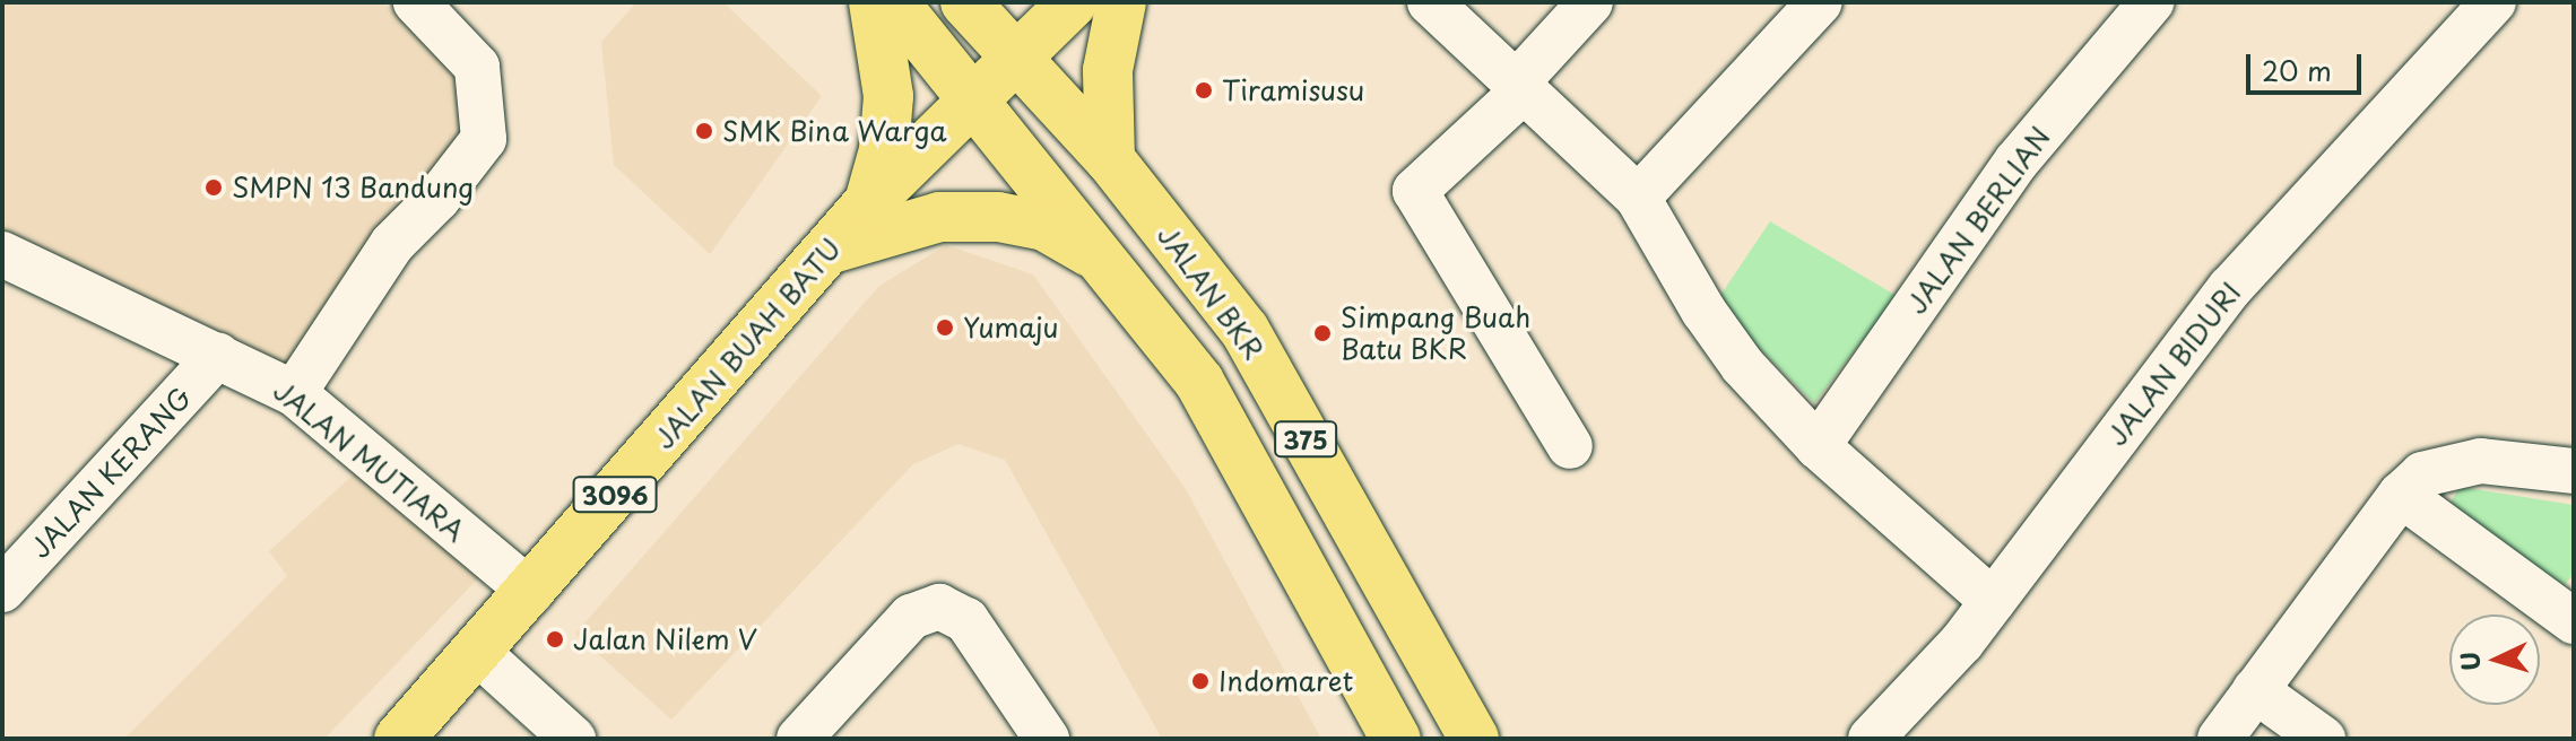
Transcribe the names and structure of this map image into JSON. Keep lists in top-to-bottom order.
{
  "streets": {
    "main road": [
      "JALAN BKR",
      "JALAN BUAH BATU",
      "375",
      "3096"
    ],
    "street": [
      "JALAN BERLIAN",
      "JALAN BIDURI",
      "JALAN MUTIARA",
      "JALAN KERANG"
    ]
  },
  "crossings": [
    ["JALAN BKR", "JALAN BUAH BATU"],
    ["JALAN BUAH BATU", "375"],
    ["JALAN BUAH BATU", "JALAN MUTIARA"],
    ["JALAN MUTIARA", "JALAN KERANG"]
  ],
  "places": [
    "Tiramisusu",
    "SMK Bina Warga",
    "SMPN 13 Bandung",
    "Yumaju",
    "Simpang Buah Batu BKR",
    "Jalan Nilem V",
    "Indomaret"
  ],
  "scale_bar": "20 m",
  "north": "left"
}
